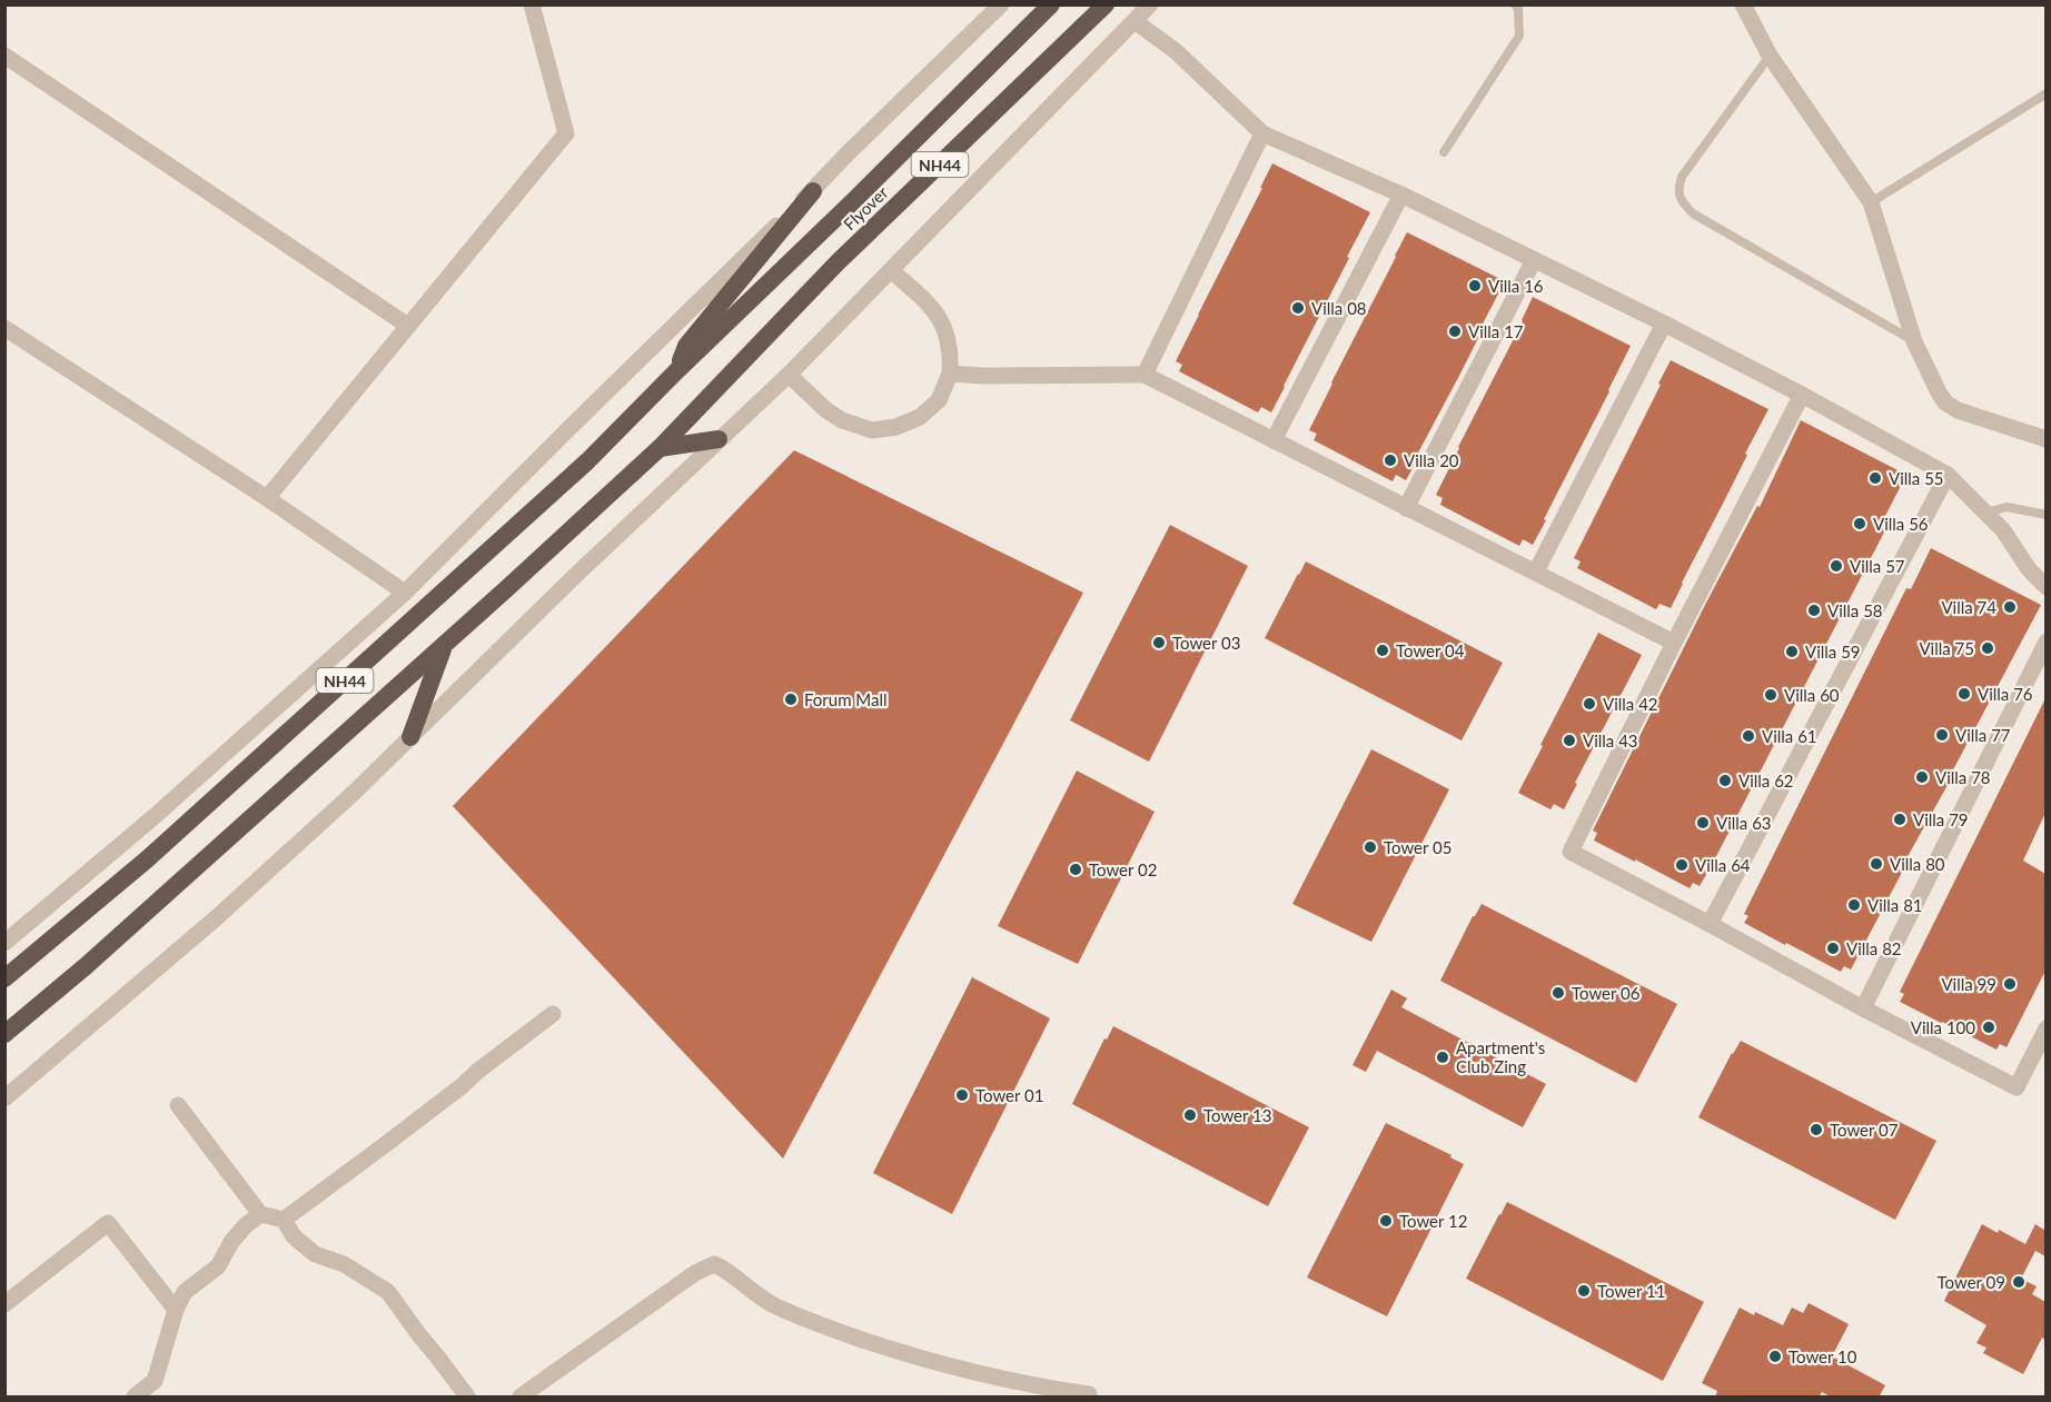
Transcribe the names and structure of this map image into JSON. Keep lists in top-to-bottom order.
{
  "streets": {
    "highway": ["NH44", "Flyover"]
  },
  "crossings": [
    ["NH44", "Flyover"]
  ],
  "places": [
    "Villa 16",
    "Villa 08",
    "Villa 17",
    "Villa 20",
    "Villa 55",
    "Villa 56",
    "Villa 57",
    "Villa 74",
    "Villa 58",
    "Tower 03",
    "Villa 75",
    "Tower 04",
    "Villa 59",
    "Villa 76",
    "Villa 60",
    "Forum Mall",
    "Villa 42",
    "Villa 77",
    "Villa 61",
    "Villa 43",
    "Villa 78",
    "Villa 62",
    "Villa 79",
    "Villa 63",
    "Tower 05",
    "Villa 80",
    "Villa 64",
    "Tower 02",
    "Villa 81",
    "Villa 82",
    "Villa 99",
    "Tower 06",
    "Villa 100",
    "Apartment's Club Zing",
    "Tower 01",
    "Tower 13",
    "Tower 07",
    "Tower 12",
    "Tower 09",
    "Tower 11",
    "Tower 10"
  ]
}
